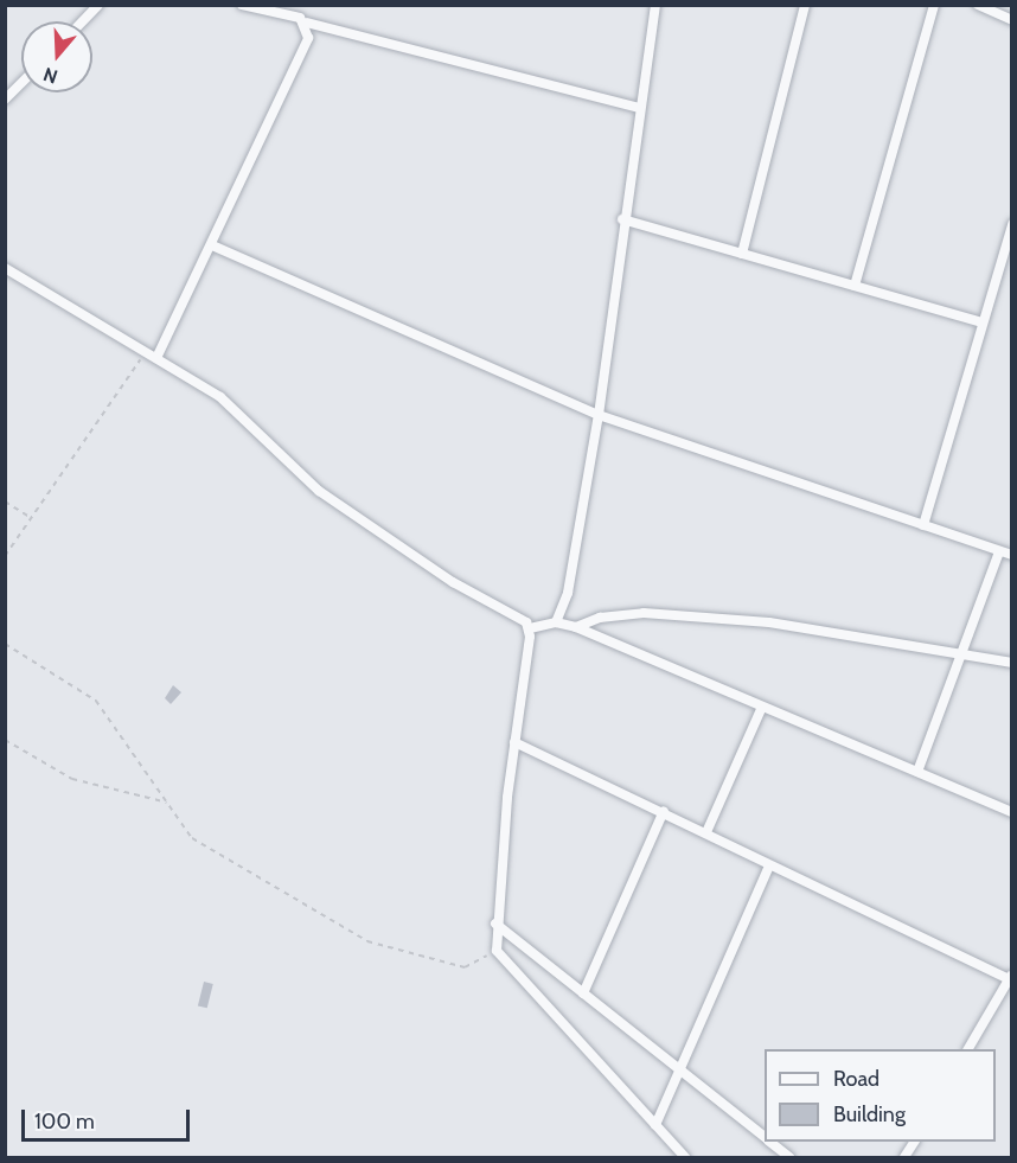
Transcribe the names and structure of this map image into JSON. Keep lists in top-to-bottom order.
{
  "legend": ["Road", "Building"],
  "scale_bar": "100 m",
  "north": "bottom"
}
